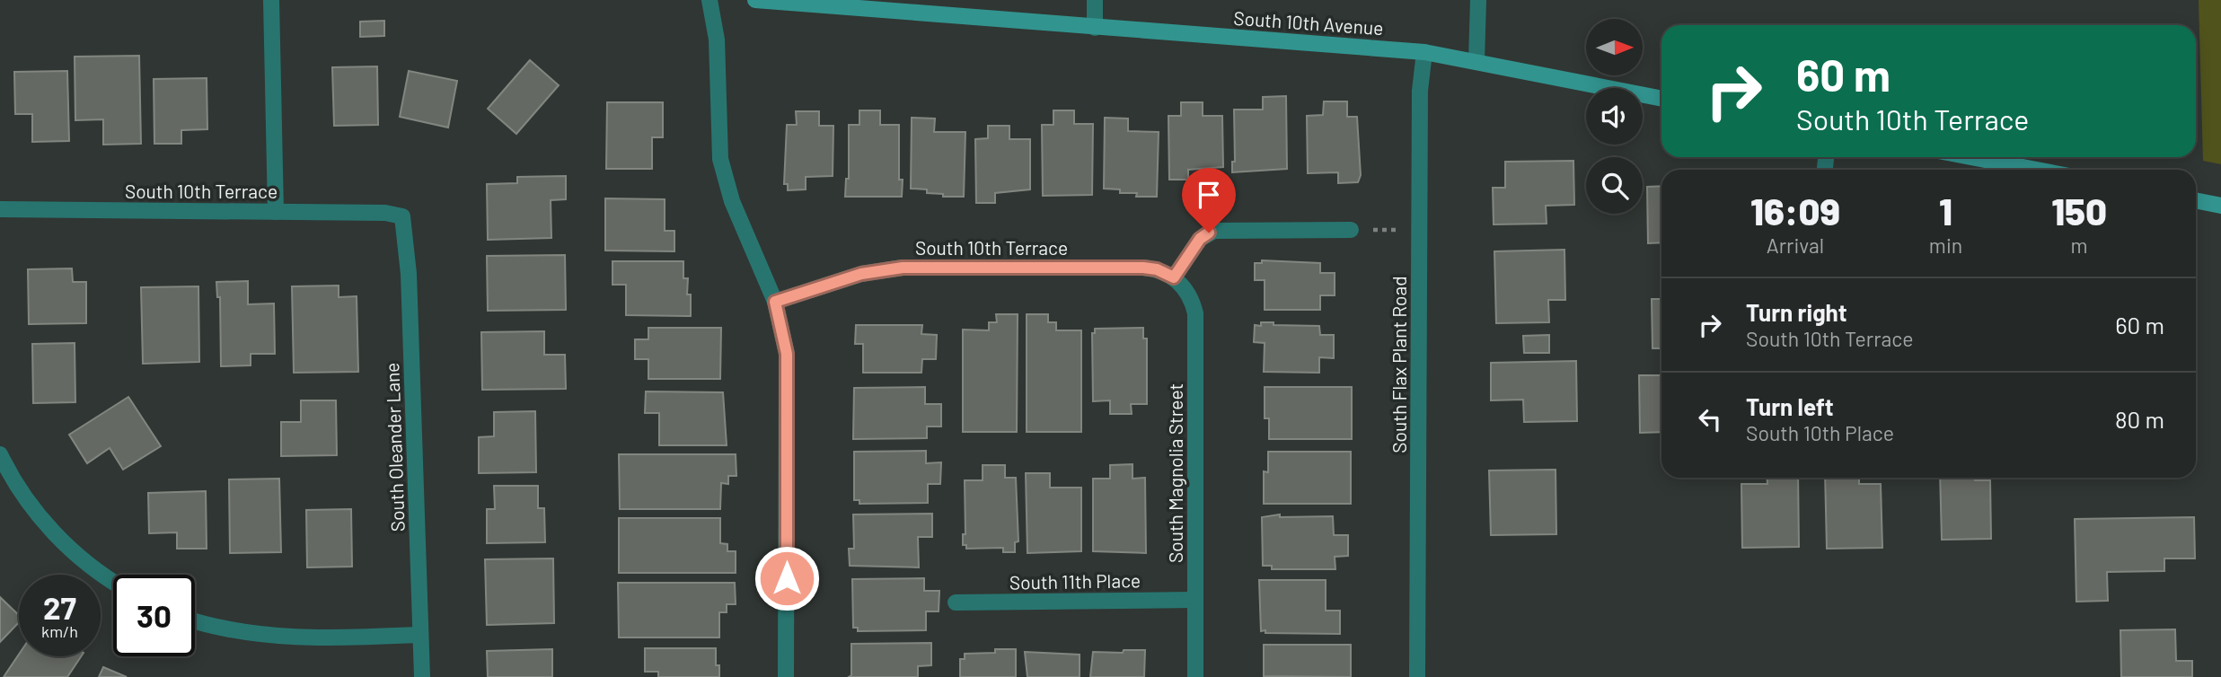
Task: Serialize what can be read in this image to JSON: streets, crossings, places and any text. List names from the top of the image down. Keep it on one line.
{"streets":{"main road":["South 10th Avenue"],"street":["South 10th Terrace","South Flax Plant Road","South Oleander Lane","South Magnolia Street","South 11th Place"]},"crossings":[["South 10th Avenue","South Flax Plant Road"],["South 10th Terrace","South Oleander Lane"],["South 10th Terrace","South Magnolia Street"],["South Magnolia Street","South 11th Place"]],"north":"right","page":{"turn":["60 m","South 10th Terrace"],"eta":["16:09","Arrival","1","min","150","m"],"list":[{"name":"Turn right","note":"South 10th Terrace","value":"60 m"},{"name":"Turn left","note":"South 10th Place","value":"80 m"}],"speed":"27 km/h","limit":"30"}}
